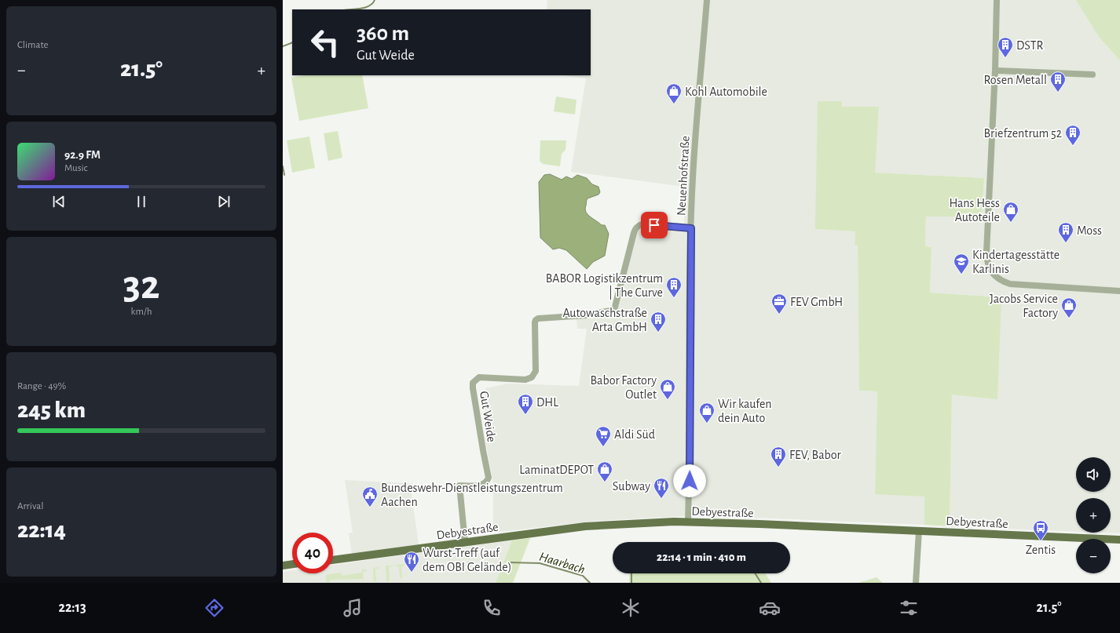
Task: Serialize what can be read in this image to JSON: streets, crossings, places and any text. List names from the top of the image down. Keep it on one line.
{"streets":{"main road":["Debyestraße"],"street":["Neuenhofstraße","Gut Weide"]},"crossings":[["Neuenhofstraße","Gut Weide"],["Neuenhofstraße","Debyestraße"],["Gut Weide","Debyestraße"]],"water":["Haarbach"],"places":{"building":["DSTR","Rosen Metall","Briefzentrum 52","Moss","BABOR Logistikzentrum | The Curve","Autowaschstraße Arta GmbH","DHL","FEV, Babor"],"shop":["Kohl Automobile","Hans Hess Autoteile","Jacobs Service Factory","Babor Factory Outlet","Wir kaufen dein Auto","LaminatDEPOT"],"school or university":["Kindertagesstätte Karlinis"],"office":["FEV GmbH"],"supermarket":["Aldi Süd"],"restaurant":["Subway","Wurst-Treff (auf dem OBI Gelände)"],"public building":["Bundeswehr-Dienstleistungszentrum Aachen"],"bus stop":["Zentis"]},"page":{"tile":["Climate",["32","km/h"],["Range · 49%","245 km"],["Arrival","22:14"]],"turn":["360 m","Gut Weide"],"heat":["−","21.5°","+"],"song":["92.9 FM","Music"],"map_buttons":["+","−"],"limit":"40","trip":"22:14 · 1 min · 410 m","tabs":["22:13","21.5°"]}}
